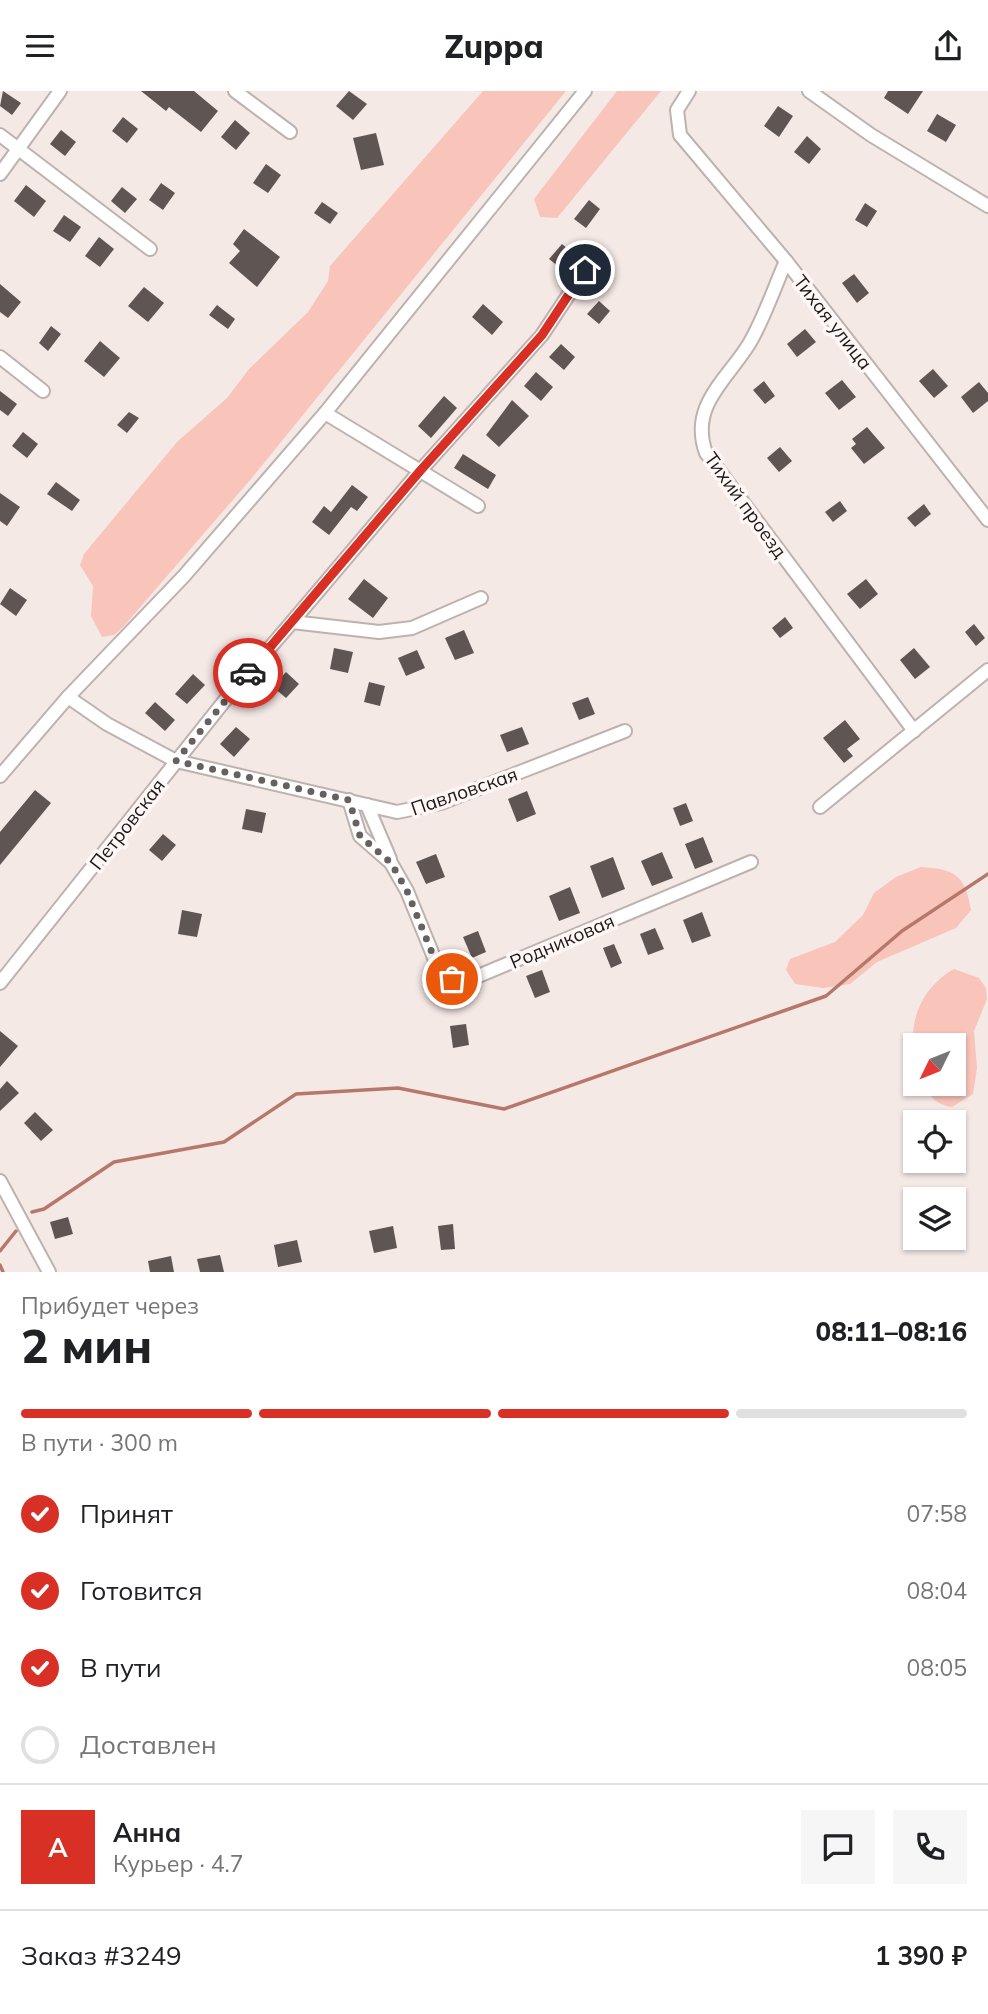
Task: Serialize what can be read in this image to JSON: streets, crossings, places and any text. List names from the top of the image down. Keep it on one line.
{"streets":{"street":["Тихая улица","Тихий проезд","Павловская","Петровская","Родниковая"]},"crossings":[["Тихая улица","Тихий проезд"],["Павловская","Петровская"],["Павловская","Родниковая"]],"north":"bottom left","page":{"header":"Zuppa","heading":["2 мин","Прибудет через","08:11–08:16"],"panel":["Анна","Курьер · 4.7","Заказ #3249","1 390 ₽"],"bar":"В пути · 300 m","list":[["Принят","07:58"],["Готовится","08:04"],["В пути","08:05"],"Доставлен"],"round":"А"}}
